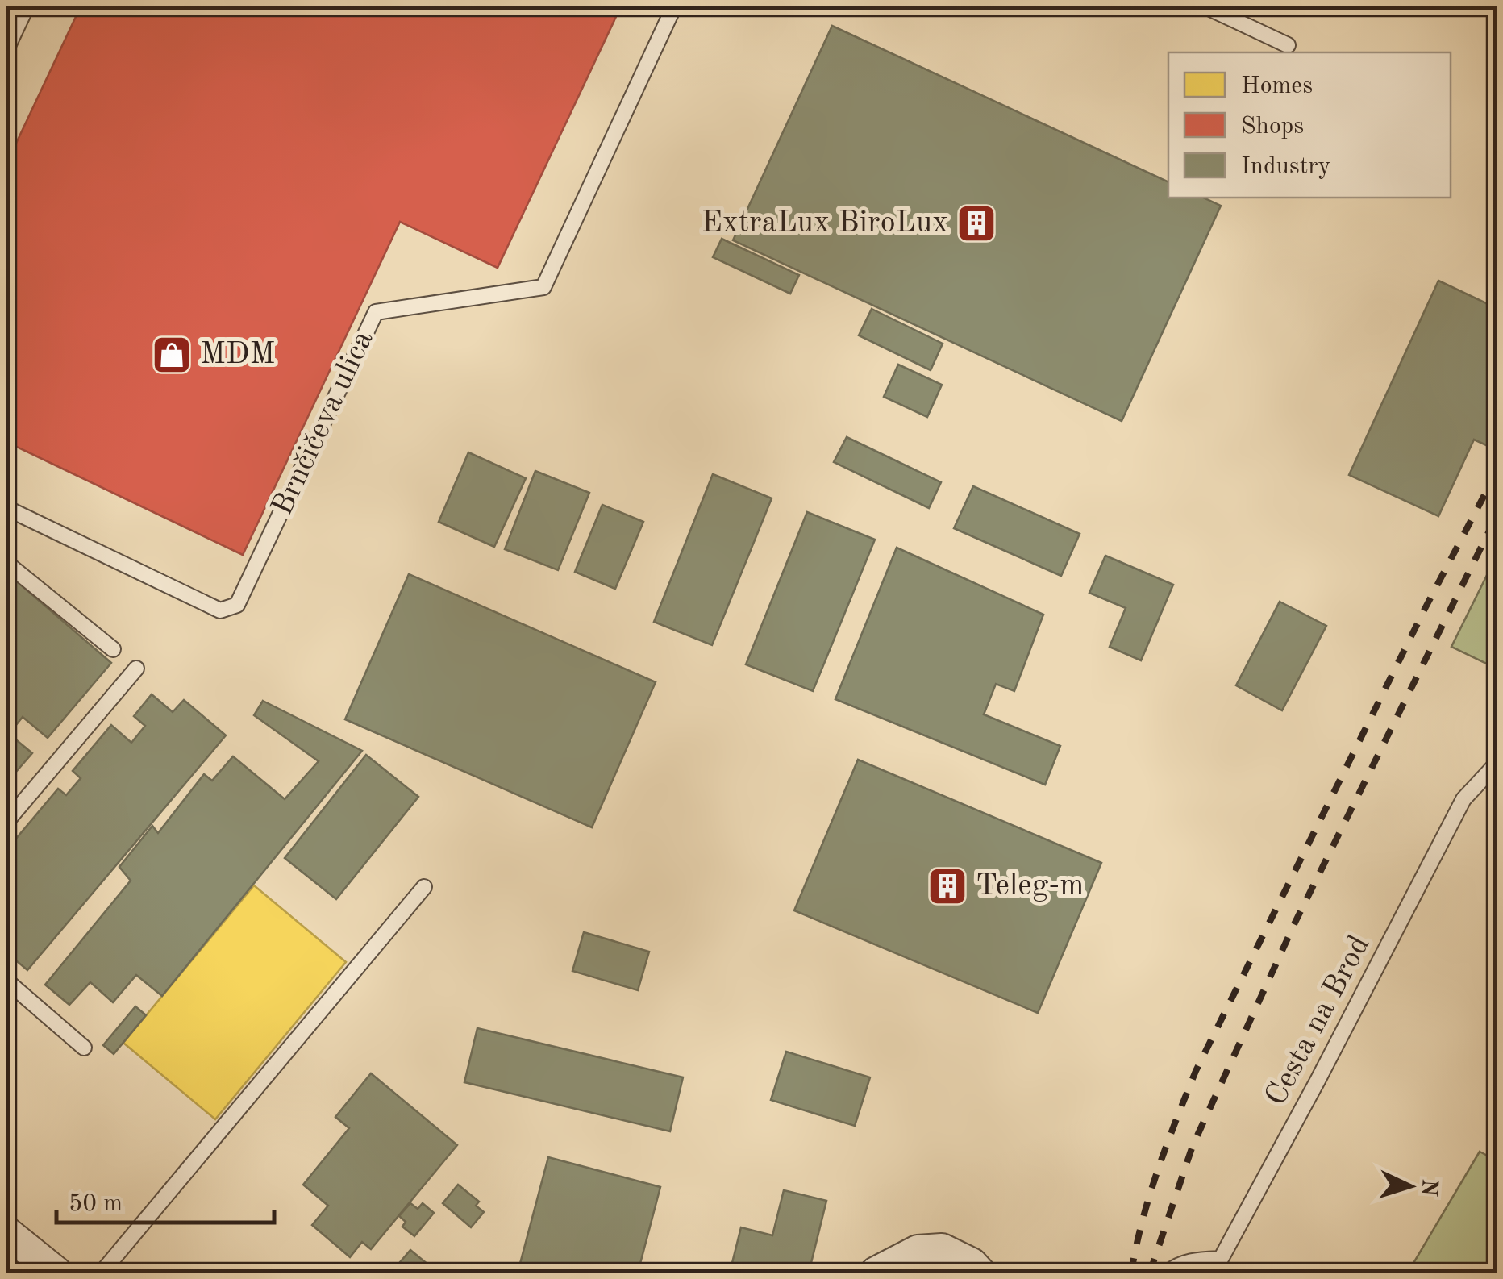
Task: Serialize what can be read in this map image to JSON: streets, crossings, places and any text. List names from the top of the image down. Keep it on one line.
{"streets":{"lane":["Brnčičeva ulica","Cesta na Brod"]},"places":{"building":["ExtraLux BiroLux","Teleg-m"],"shop":["MDM"]},"legend":["Homes","Shops","Industry"],"scale_bar":"50 m","north":"right"}
